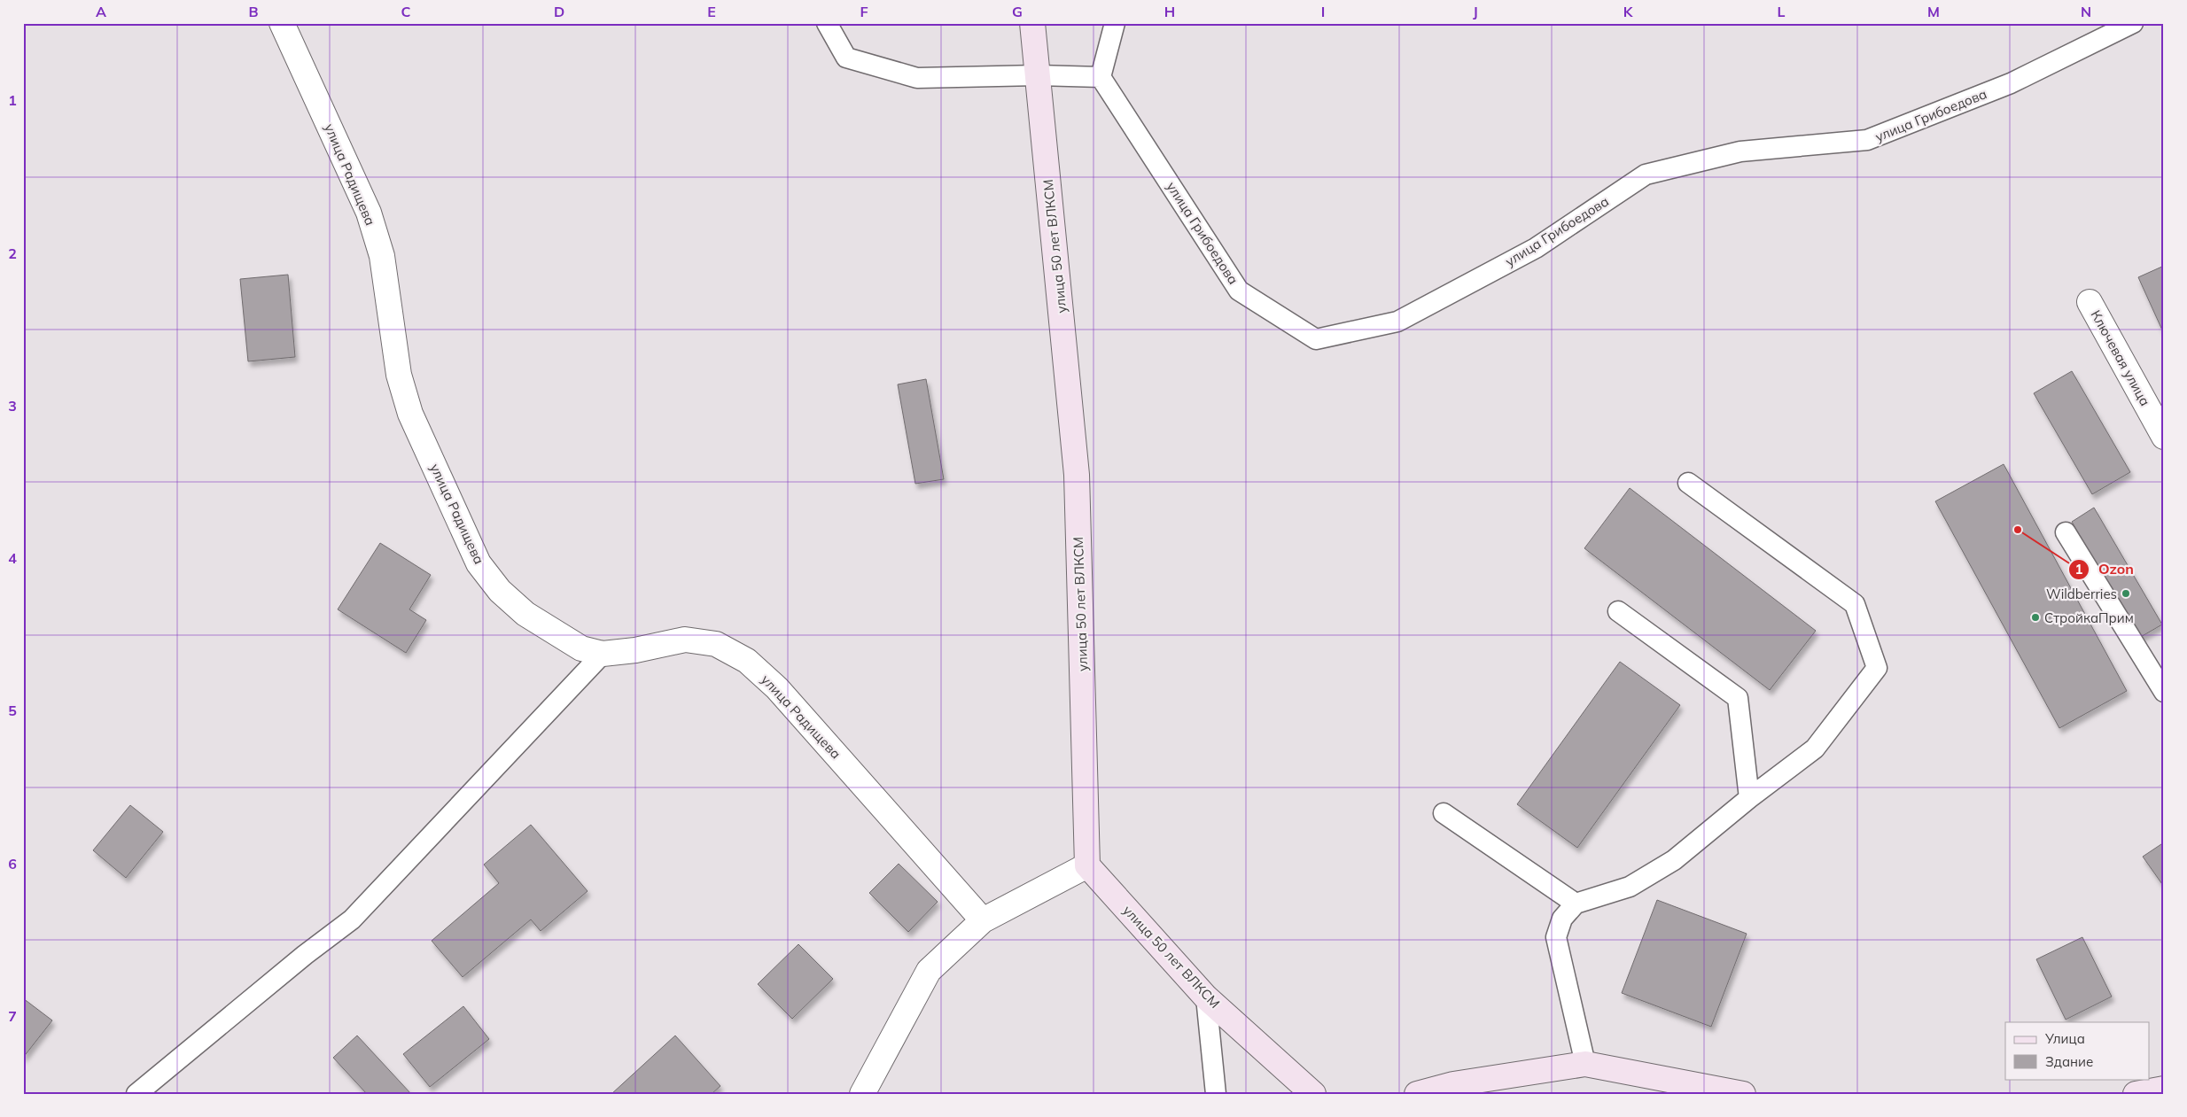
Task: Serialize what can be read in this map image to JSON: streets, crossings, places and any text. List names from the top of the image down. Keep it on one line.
{"streets":{"street":["улица Радищева","улица 50 лет ВЛКСМ","Ключевая улица"],"lane":["улица Грибоедова"]},"places":["Ozon","Wildberries","СтройкаПрим"],"legend":["Улица","Здание"],"grid":{"columns":["A","B","C","D","E","F","G","H","I","J","K","L","M","N"],"rows":["1","2","3","4","5","6","7"]}}
